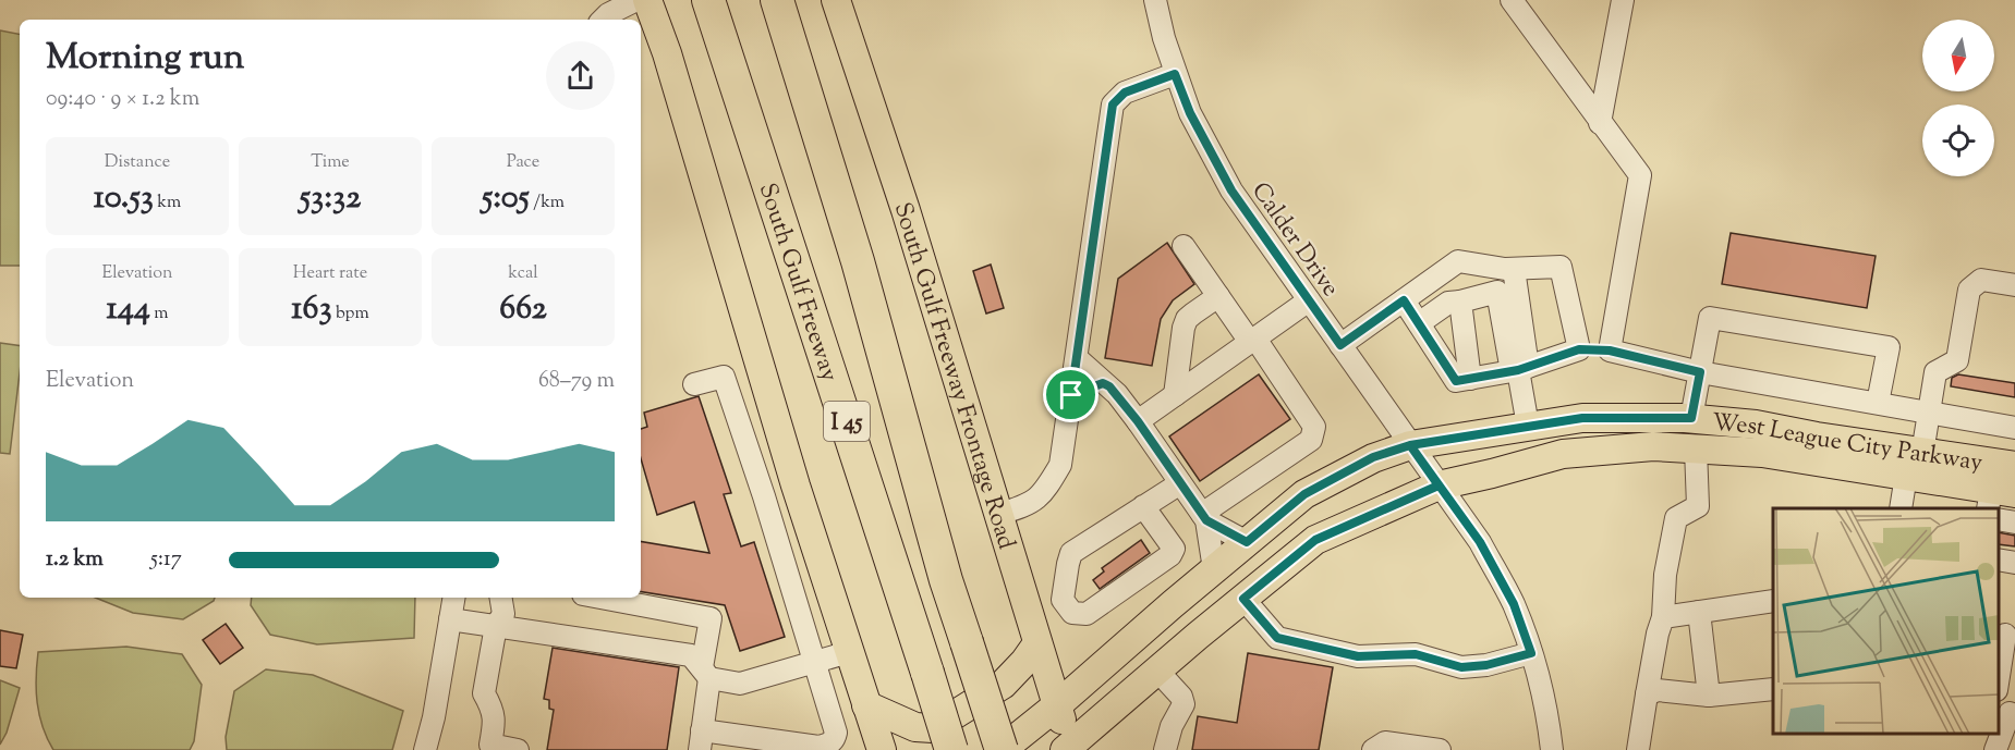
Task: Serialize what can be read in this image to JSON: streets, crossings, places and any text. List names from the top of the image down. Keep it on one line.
{"streets":{"highway":["South Gulf Freeway","I 45"],"main road":["South Gulf Freeway Frontage Road","West League City Parkway"],"street":["Calder Drive"]},"crossings":[["Calder Drive","West League City Parkway"],["South Gulf Freeway Frontage Road","West League City Parkway"],["I 45","West League City Parkway"]],"north":"bottom","page":{"heading":["Morning run","09:40 · 9 × 1.2 km"],"stats":[["Distance","10.53 km"],["Time","53:32"],["Pace","5:05 /km"],["Elevation","144 m"],["Heart rate","163 bpm"],["kcal","662"]],"chart":["Elevation","68–79 m"],"list":[{"name":"1.2 km","note":"5:17"}]}}
